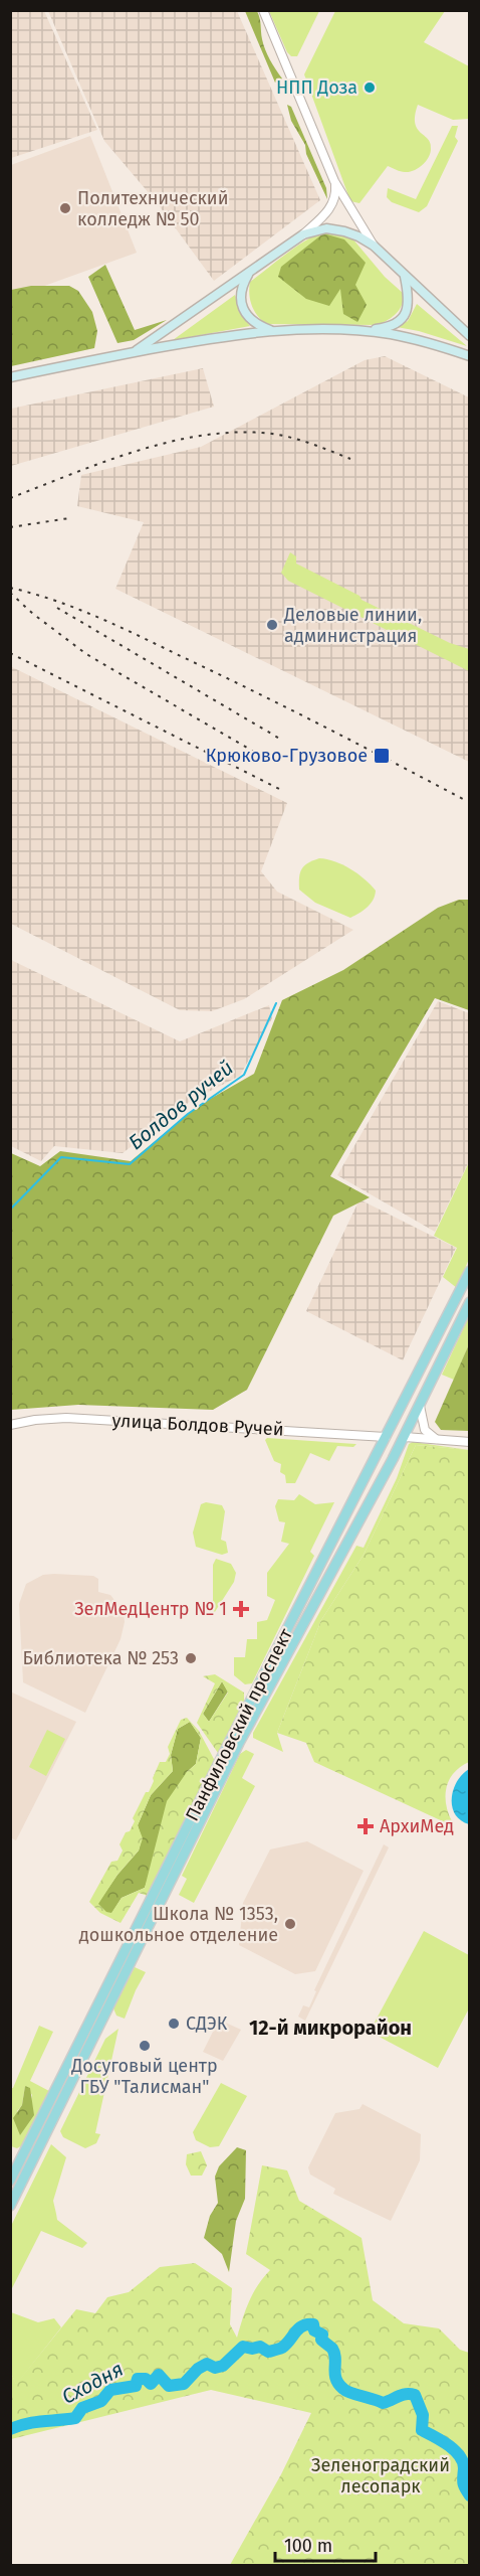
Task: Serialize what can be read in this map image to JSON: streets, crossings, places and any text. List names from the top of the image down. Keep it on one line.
{"streets":{"main road":["Панфиловский проспект"],"street":["улица Болдов Ручей"]},"crossings":[["улица Болдов Ручей","Панфиловский проспект"]],"districts":["12-й микрорайон"],"water":["Болдов ручей","Сходня"],"parks":["Зеленоградский лесопарк"],"places":{"other":["НПП Доза","Политехнический колледж № 50","Деловые линии, администрация","Библиотека № 253","Школа № 1353, дошкольное отделение","СДЭК","Досуговый центр ГБУ \"Талисман\""],"transit":["Крюково-Грузовое"],"health":["ЗелМедЦентр № 1","АрхиМед"]},"scale_bar":"100 m"}
